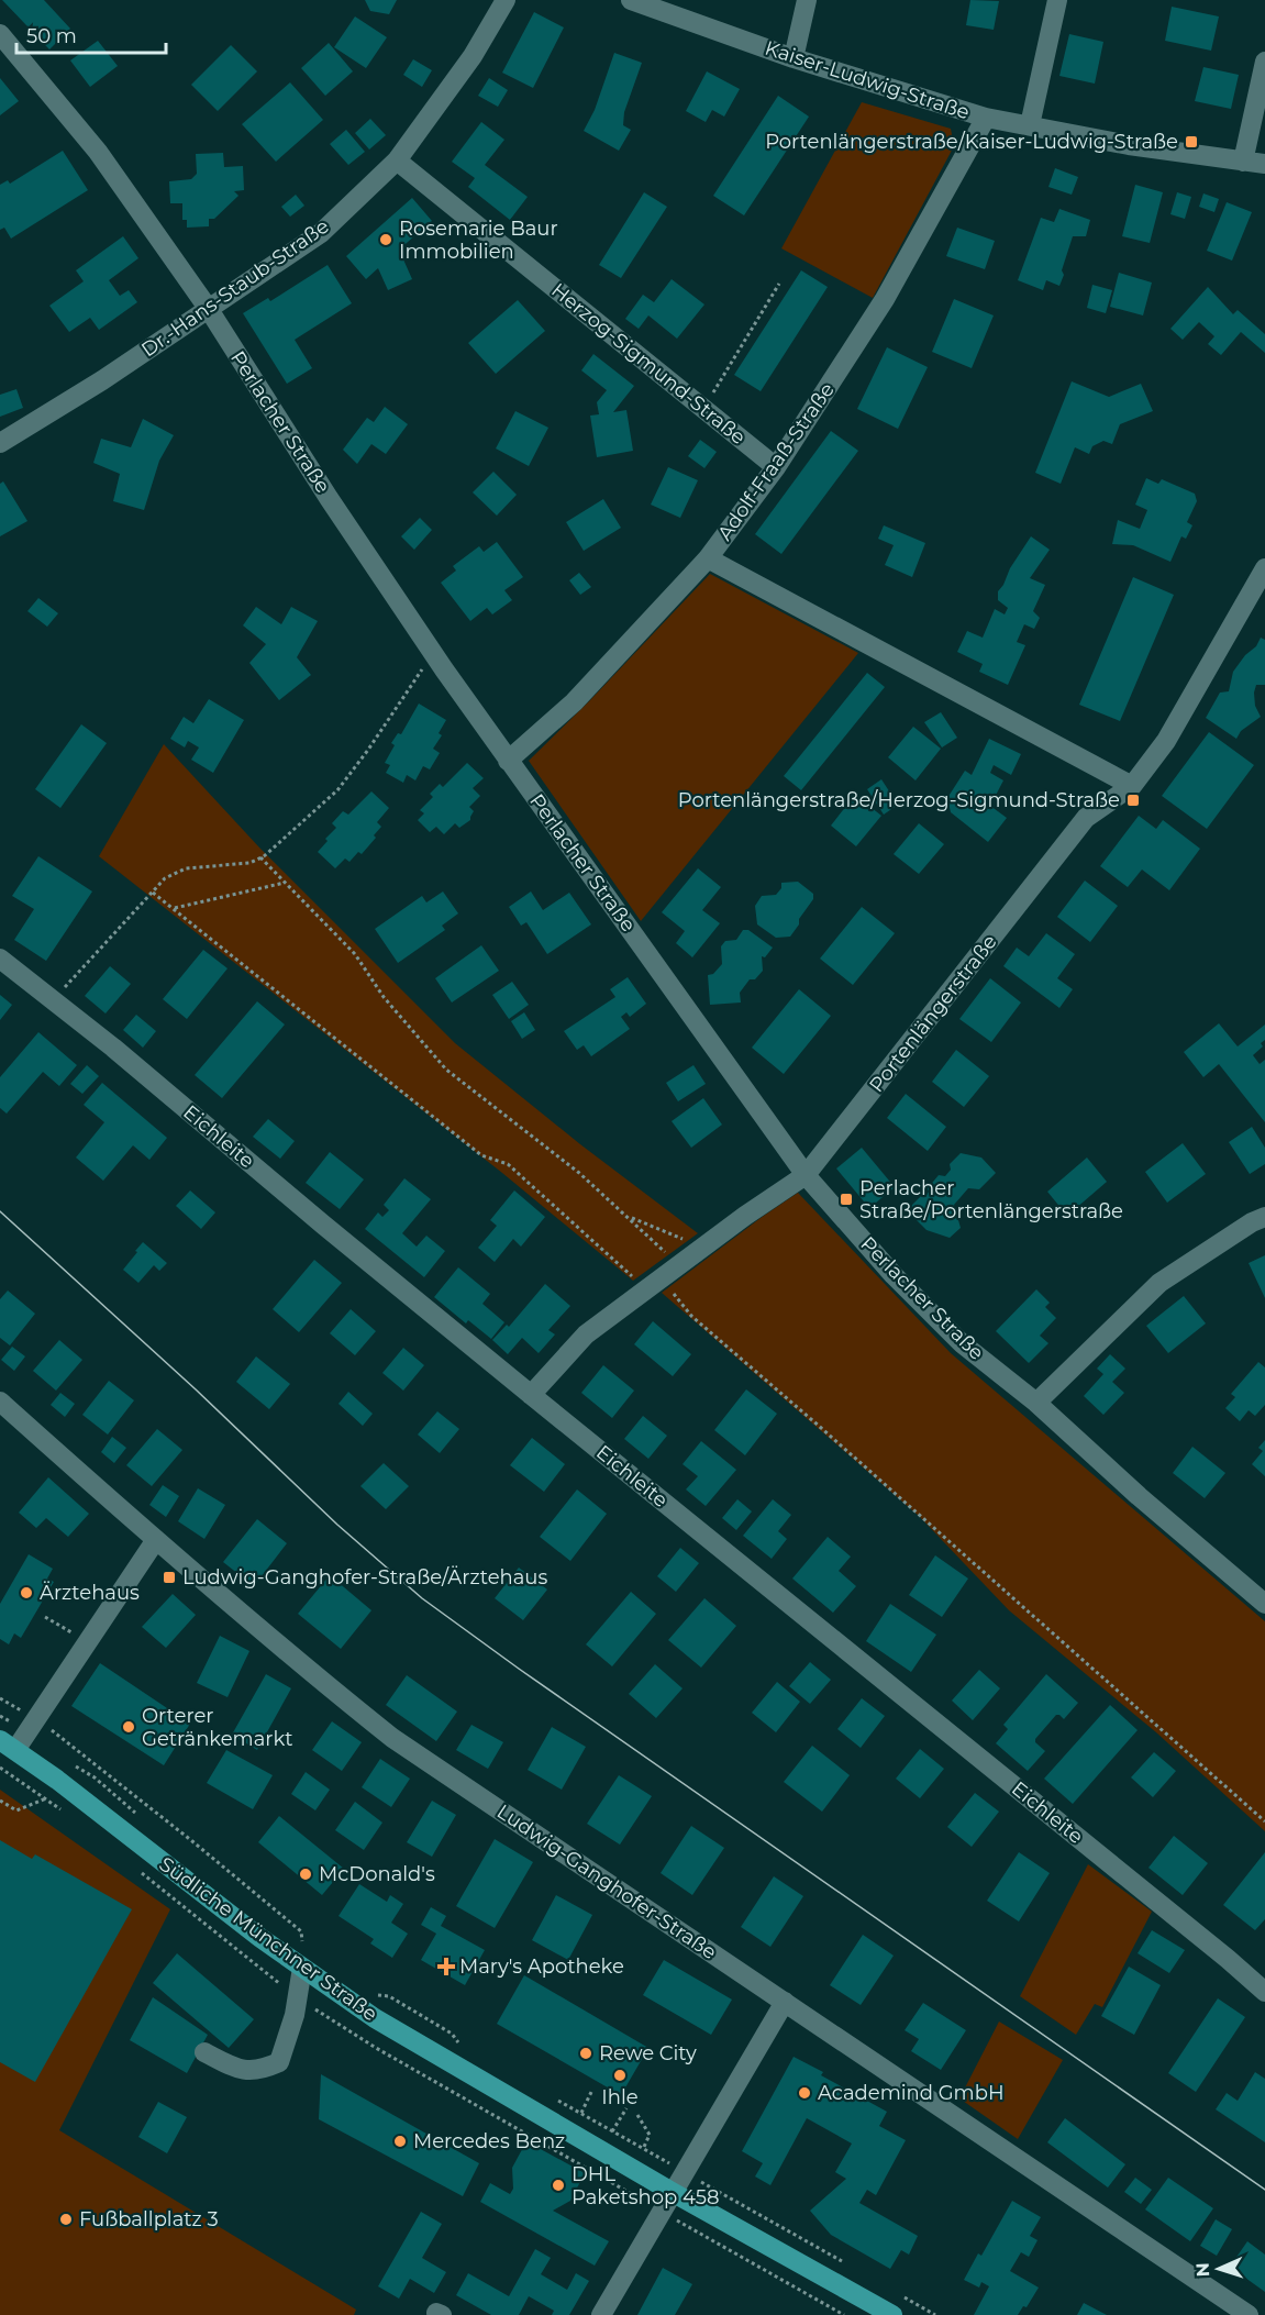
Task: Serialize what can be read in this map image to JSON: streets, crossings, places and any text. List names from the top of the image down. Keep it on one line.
{"streets":{"main road":["Südliche Münchner Straße"],"street":["Kaiser-Ludwig-Straße","Dr.-Hans-Staub-Straße","Herzog-Sigmund-Straße","Perlacher Straße","Adolf-Fraaß-Straße","Portenlängerstraße","Eichleite","Ludwig-Ganghofer-Straße"]},"crossings":[["Kaiser-Ludwig-Straße","Adolf-Fraaß-Straße"],["Dr.-Hans-Staub-Straße","Herzog-Sigmund-Straße"],["Dr.-Hans-Staub-Straße","Perlacher Straße"],["Herzog-Sigmund-Straße","Adolf-Fraaß-Straße"],["Perlacher Straße","Adolf-Fraaß-Straße"],["Perlacher Straße","Portenlängerstraße"],["Portenlängerstraße","Eichleite"]],"places":{"transit":["Portenlängerstraße/Kaiser-Ludwig-Straße","Portenlängerstraße/Herzog-Sigmund-Straße","Perlacher Straße/Portenlängerstraße","Ludwig-Ganghofer-Straße/Ärztehaus"],"other":["Rosemarie Baur Immobilien","Ärztehaus","Orterer Getränkemarkt","McDonald's","Rewe City","Ihle","Academind GmbH","Mercedes Benz","DHL Paketshop 458","Fußballplatz 3"],"health":["Mary's Apotheke"]},"scale_bar":"50 m","north":"left"}
